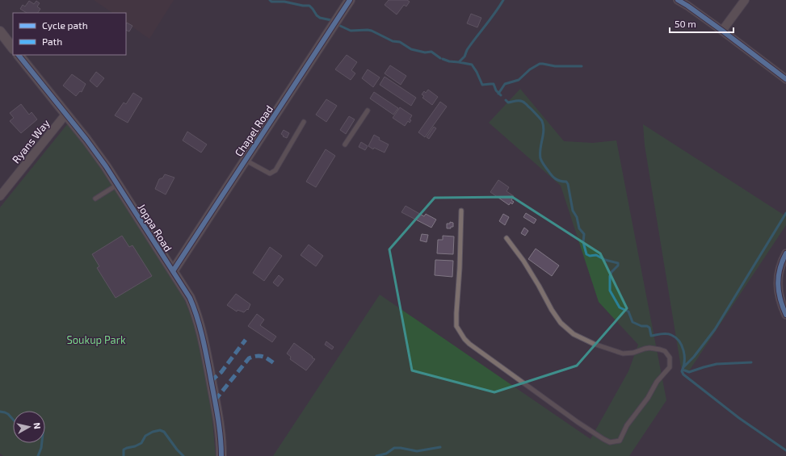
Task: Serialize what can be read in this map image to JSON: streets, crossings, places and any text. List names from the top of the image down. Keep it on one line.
{"streets":{"street":["Chapel Road","Ryans Way","Joppa Road"]},"crossings":[["Chapel Road","Joppa Road"],["Ryans Way","Joppa Road"]],"parks":["Soukup Park"],"legend":["Cycle path","Path"],"scale_bar":"50 m","north":"right"}
